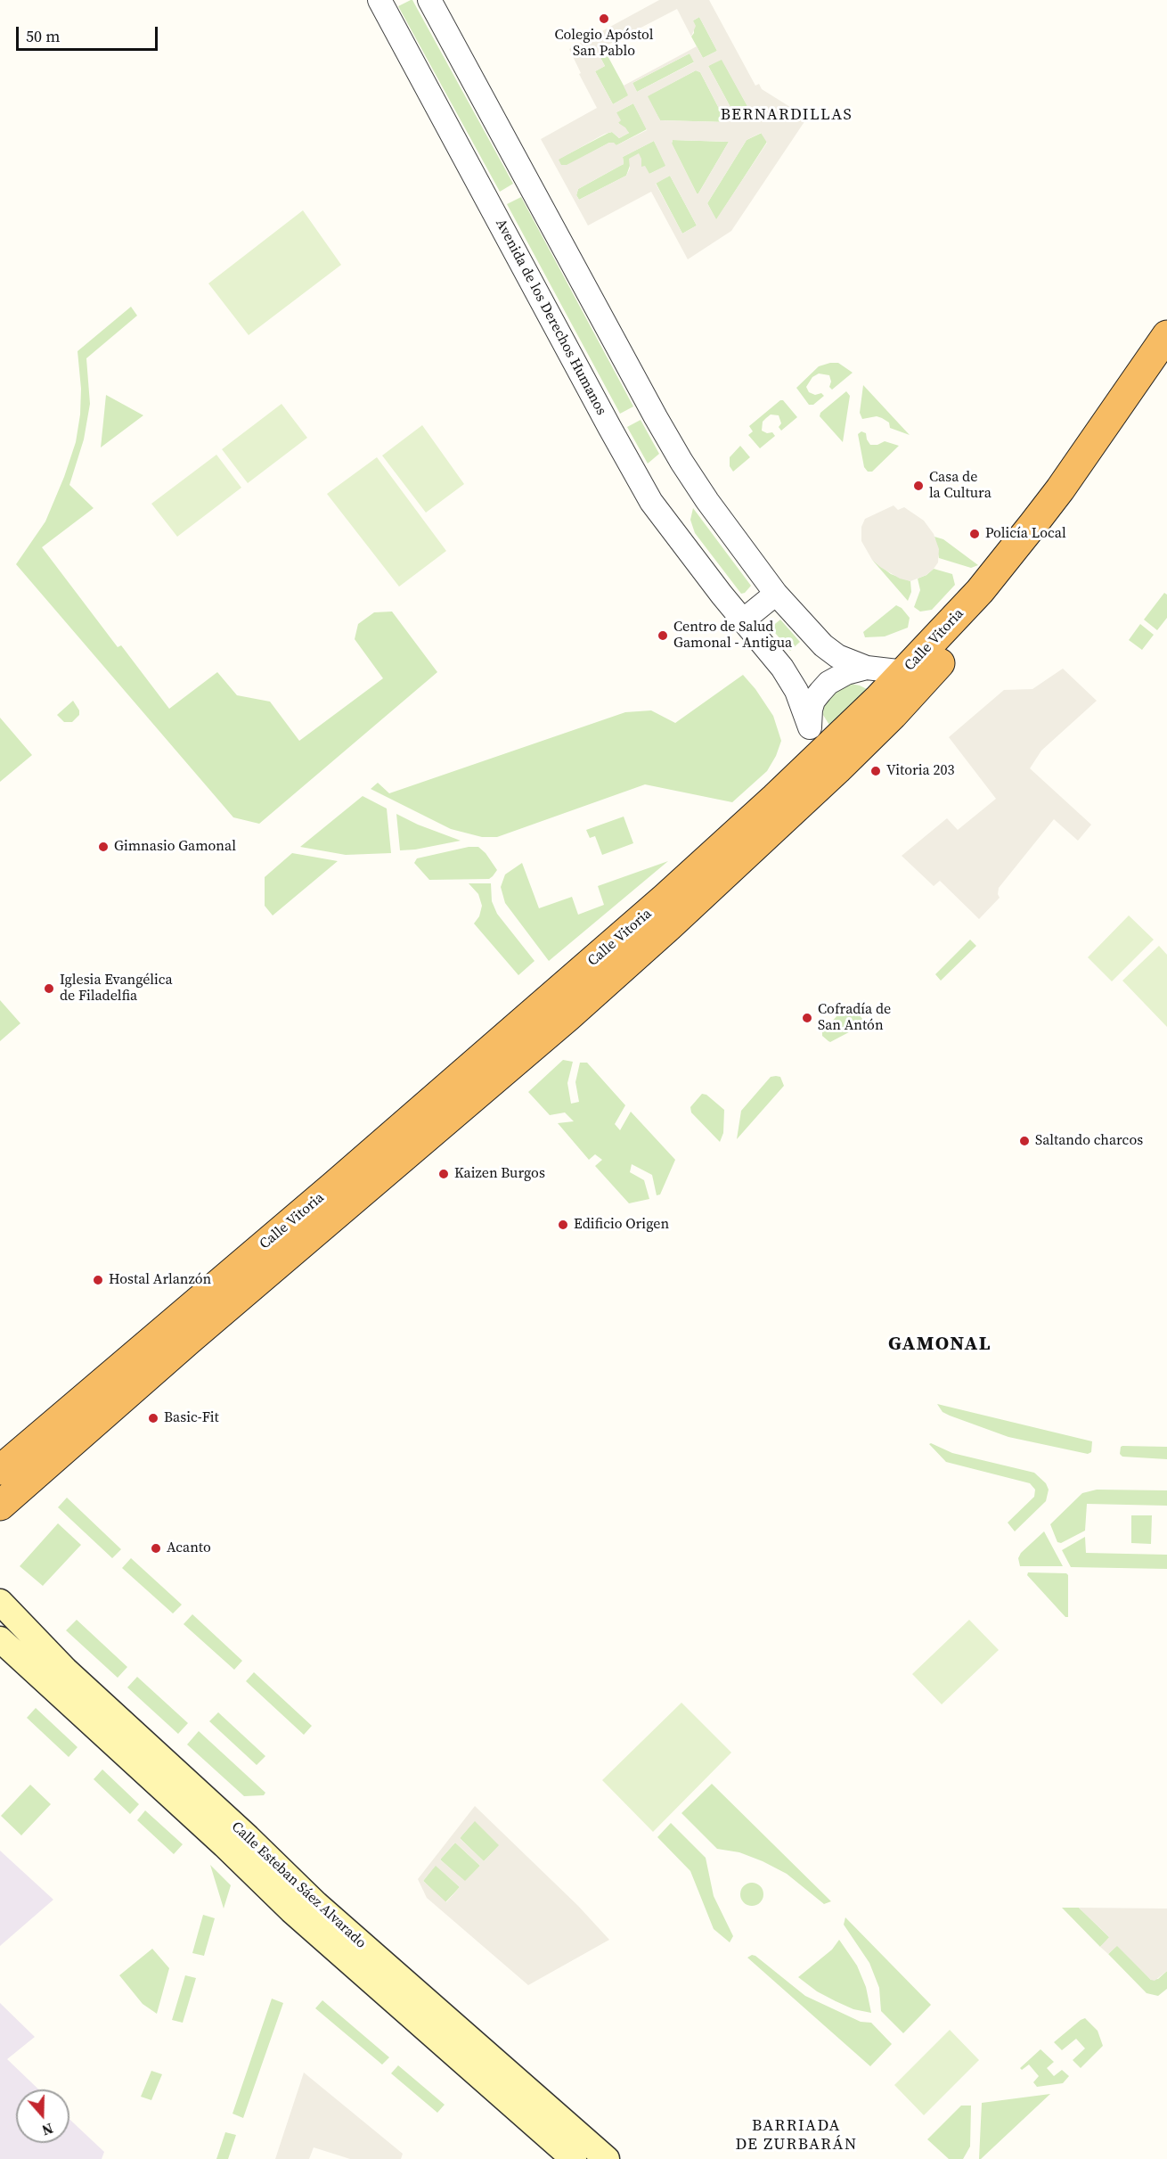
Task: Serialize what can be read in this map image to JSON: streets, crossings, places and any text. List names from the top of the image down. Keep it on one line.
{"streets":{"highway":["Calle Vitoria"],"main road":["Calle Esteban Sáez Alvarado"],"street":["Avenida de los Derechos Humanos"]},"crossings":[["Avenida de los Derechos Humanos","Calle Vitoria"]],"districts":["BERNARDILLAS","GAMONAL","BARRIADA DE ZURBARÁN"],"places":["Colegio Apóstol San Pablo","Casa de la Cultura","Policía Local","Centro de Salud Gamonal - Antigua","Vitoria 203","Gimnasio Gamonal","Iglesia Evangélica de Filadelfia","Cofradía de San Antón","Saltando charcos","Kaizen Burgos","Edificio Origen","Hostal Arlanzón","Basic-Fit","Acanto"],"scale_bar":"50 m","north":"bottom"}
